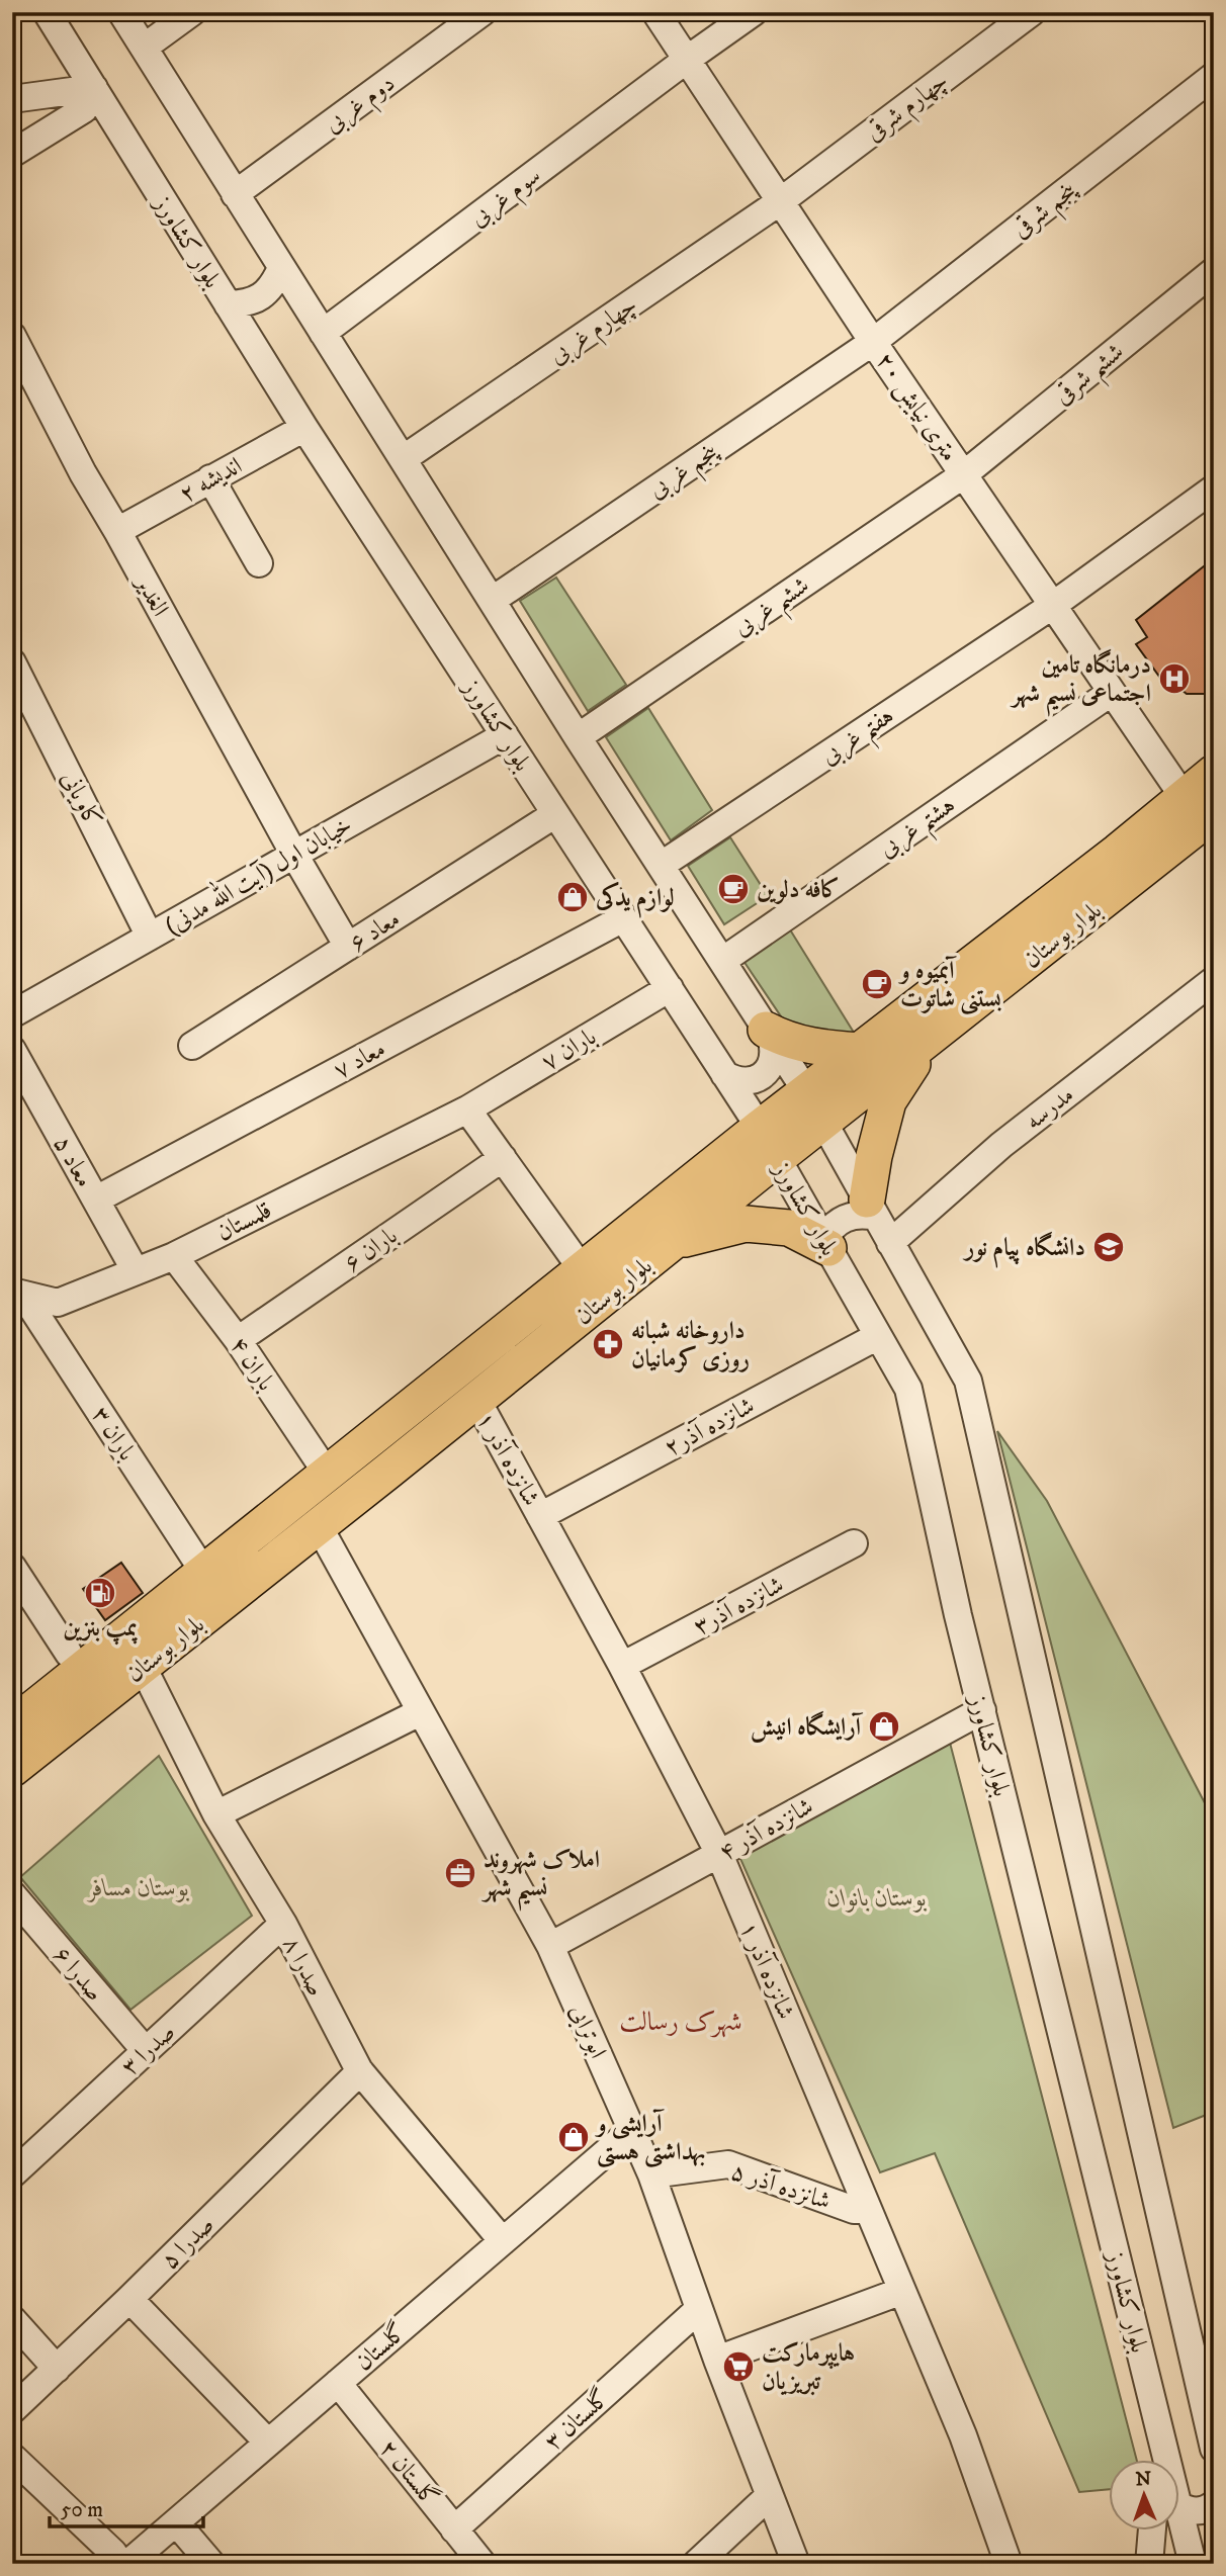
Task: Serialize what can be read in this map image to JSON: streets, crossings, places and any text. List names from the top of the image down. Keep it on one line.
{"streets":{"main road":["بلوار بوستان"],"street":["دوم غربی","چهارم شرقی","سوم غربی","پنجم شرقی","بلوار کشاورز","چهارم غربی","ششم شرقی","۲۰ متری نیایش","پنجم غربی","اندیشه ۲","الغدیر","ششم غربی","هفتم غربی","کاویانی","هشتم غربی","خیابان اول (آیت الله مدنی)","معاد ۶","باران ۷","معاد ۷","مدرسه","معاد ۵","قلمستان","باران ۶","باران ۴","شانزده آذر۲","باران ۳","شانزده آذر ۱","شانزده آذر۳","شانزده آذر ۴","صدرا ۸","صدرا ۶","ابوترابی","صدرا ۳","شانزده آذر ۵","صدرا ۵","گلستان","گلستان ۳","گلستان ۲"]},"crossings":[["دوم غربی","بلوار کشاورز"],["چهارم شرقی","چهارم غربی"],["چهارم شرقی","۲۰ متری نیایش"],["سوم غربی","بلوار کشاورز"],["سوم غربی","۲۰ متری نیایش"],["پنجم شرقی","۲۰ متری نیایش"],["پنجم شرقی","پنجم غربی"],["بلوار کشاورز","چهارم غربی"],["بلوار کشاورز","پنجم غربی"],["بلوار کشاورز","اندیشه ۲"],["بلوار کشاورز","ششم غربی"],["بلوار کشاورز","هفتم غربی"],["بلوار کشاورز","هشتم غربی"],["بلوار کشاورز","خیابان اول (آیت الله مدنی)"],["بلوار کشاورز","معاد ۶"],["بلوار کشاورز","بلوار بوستان"],["بلوار کشاورز","باران ۷"],["بلوار کشاورز","معاد ۷"],["بلوار کشاورز","مدرسه"],["بلوار کشاورز","شانزده آذر۲"],["بلوار کشاورز","شانزده آذر ۴"],["چهارم غربی","۲۰ متری نیایش"],["ششم شرقی","۲۰ متری نیایش"],["ششم شرقی","ششم غربی"],["۲۰ متری نیایش","پنجم غربی"],["۲۰ متری نیایش","ششم غربی"],["۲۰ متری نیایش","هفتم غربی"],["۲۰ متری نیایش","هشتم غربی"],["۲۰ متری نیایش","بلوار بوستان"],["اندیشه ۲","الغدیر"],["الغدیر","خیابان اول (آیت الله مدنی)"],["الغدیر","معاد ۶"],["کاویانی","خیابان اول (آیت الله مدنی)"],["بلوار بوستان","باران ۴"],["بلوار بوستان","باران ۳"],["بلوار بوستان","شانزده آذر ۱"],["بلوار بوستان","صدرا ۸"],["بلوار بوستان","ابوترابی"],["باران ۷","قلمستان"],["معاد ۷","معاد ۵"],["معاد ۵","قلمستان"],["قلمستان","باران ۴"],["قلمستان","باران ۳"],["باران ۶","باران ۴"],["شانزده آذر۲","شانزده آذر ۱"],["شانزده آذر ۱","شانزده آذر۳"],["شانزده آذر ۱","شانزده آذر ۴"],["شانزده آذر ۱","شانزده آذر ۵"],["شانزده آذر ۴","ابوترابی"],["صدرا ۸","صدرا ۳"],["صدرا ۸","صدرا ۵"],["صدرا ۸","گلستان"],["صدرا ۶","صدرا ۳"],["ابوترابی","شانزده آذر ۵"],["ابوترابی","گلستان"],["ابوترابی","گلستان ۳"],["گلستان","گلستان ۲"],["گلستان ۳","گلستان ۲"]],"districts":["شهرک رسالت"],"parks":["بوستان مسافر","بوستان بانوان"],"places":{"hospital":["درمانگاه تامین اجتماعی نسیم شهر"],"cafe":["کافه دلوین","آبمیوه و بستنی شاتوت"],"shop":["لوازم یدکی","آرایشگاه انیش","آرایشی و بهداشتی هستی"],"school or university":["دانشگاه پیام نور"],"pharmacy":["داروخانه شبانه روزی کرمانیان"],"fuel station":["پمپ بنزین"],"office":["املاک شهروند نسیم شهر"],"supermarket":["هایپرمارکت تبریزیان"]},"scale_bar":"50 m","north":"top"}
